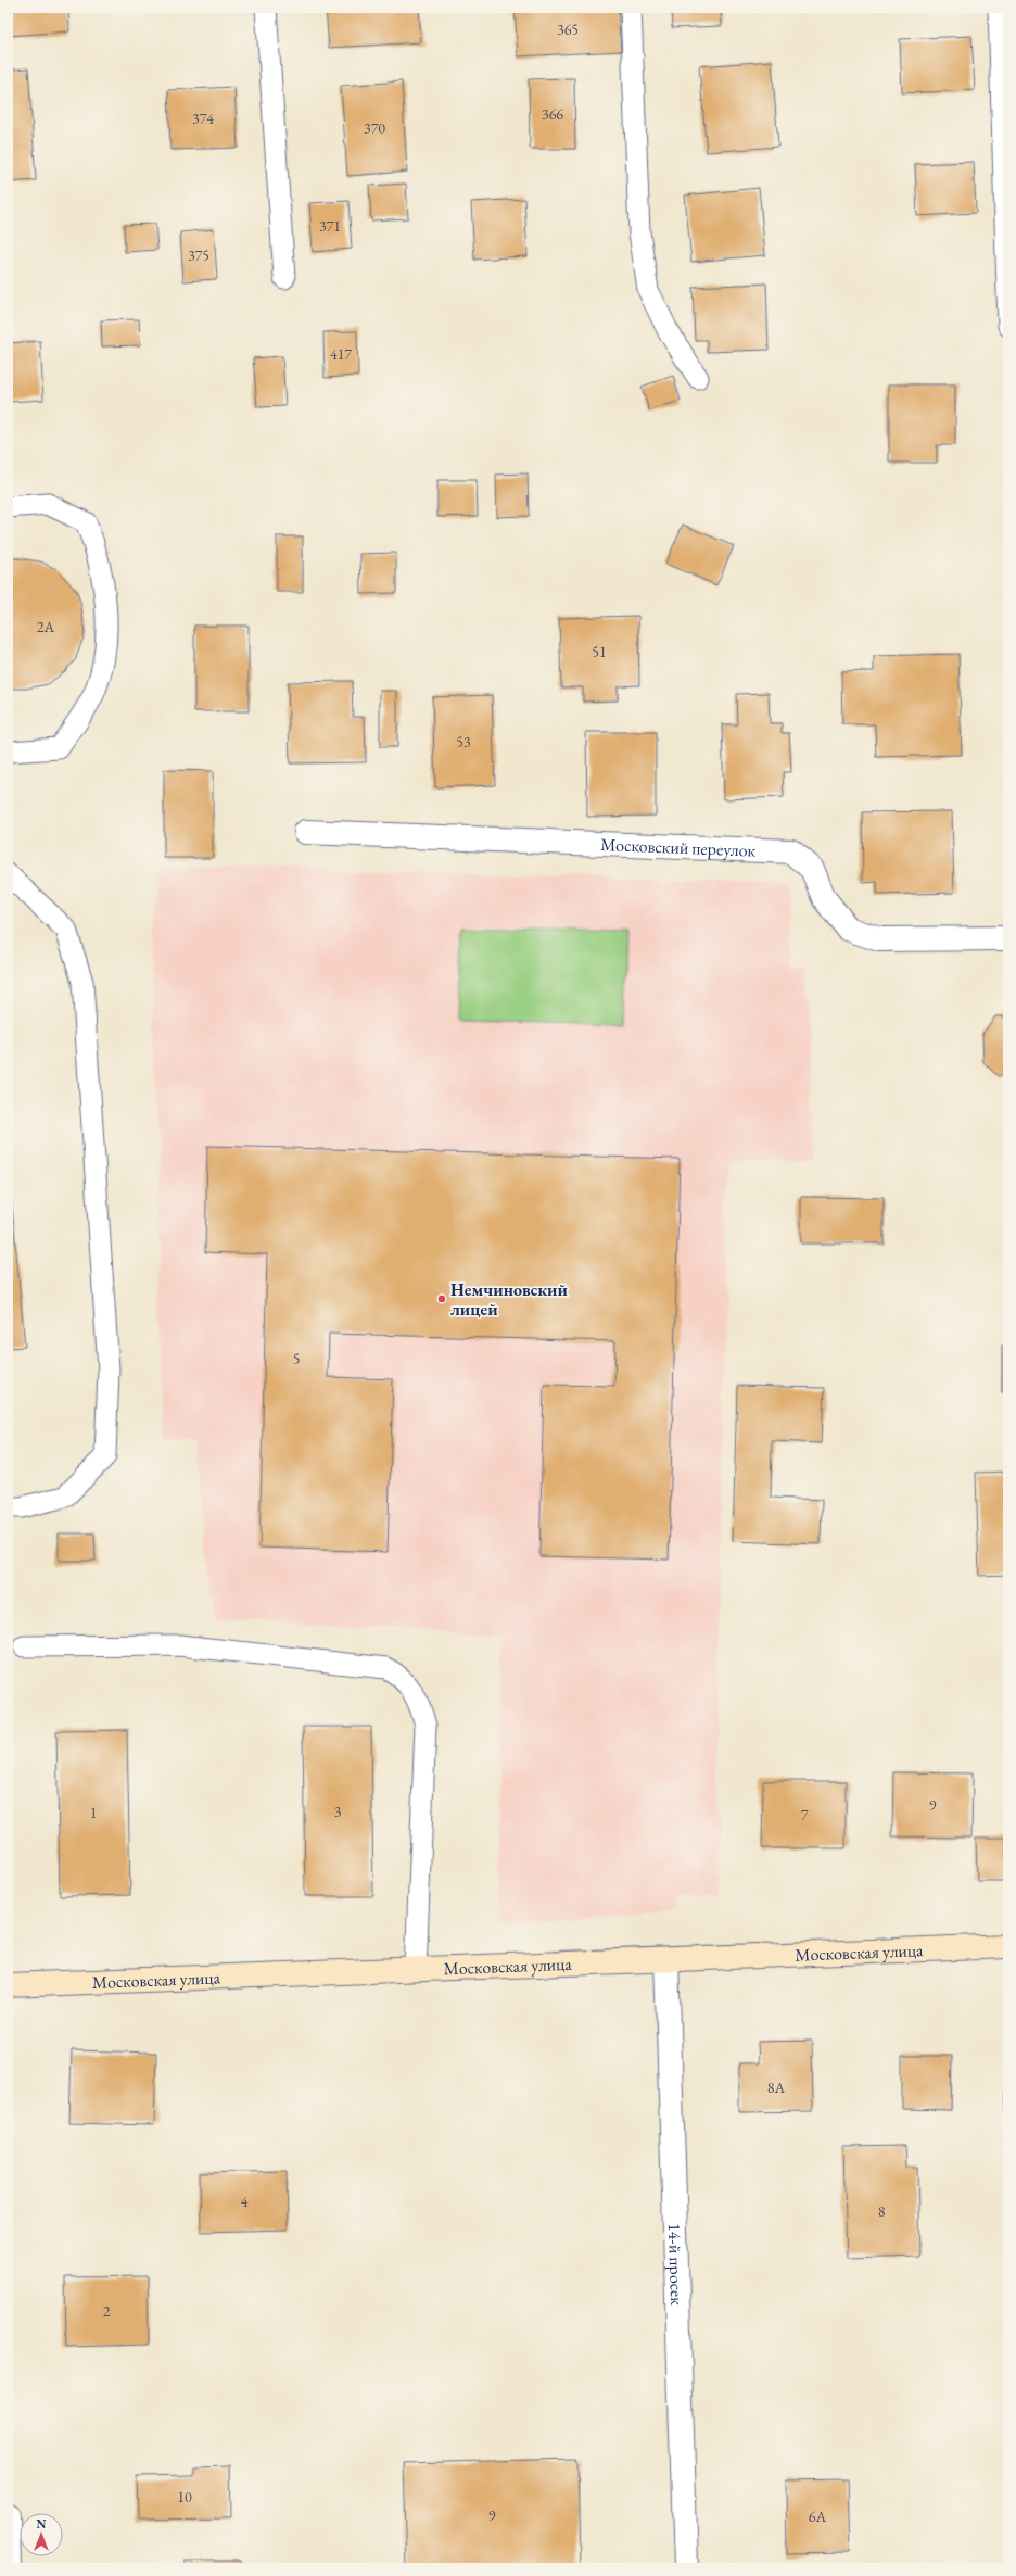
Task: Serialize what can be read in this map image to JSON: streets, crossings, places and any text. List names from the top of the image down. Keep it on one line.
{"streets":{"street":["Московский переулок","Московская улица","14-й просек"]},"crossings":[["Московская улица","14-й просек"]],"places":["Немчиновский лицей"],"house_numbers":["365","366","374","370","371","375","417","2А","51","53","5","9","3","1","7","8А","4","8","2","10","9","6А"],"north":"top"}
